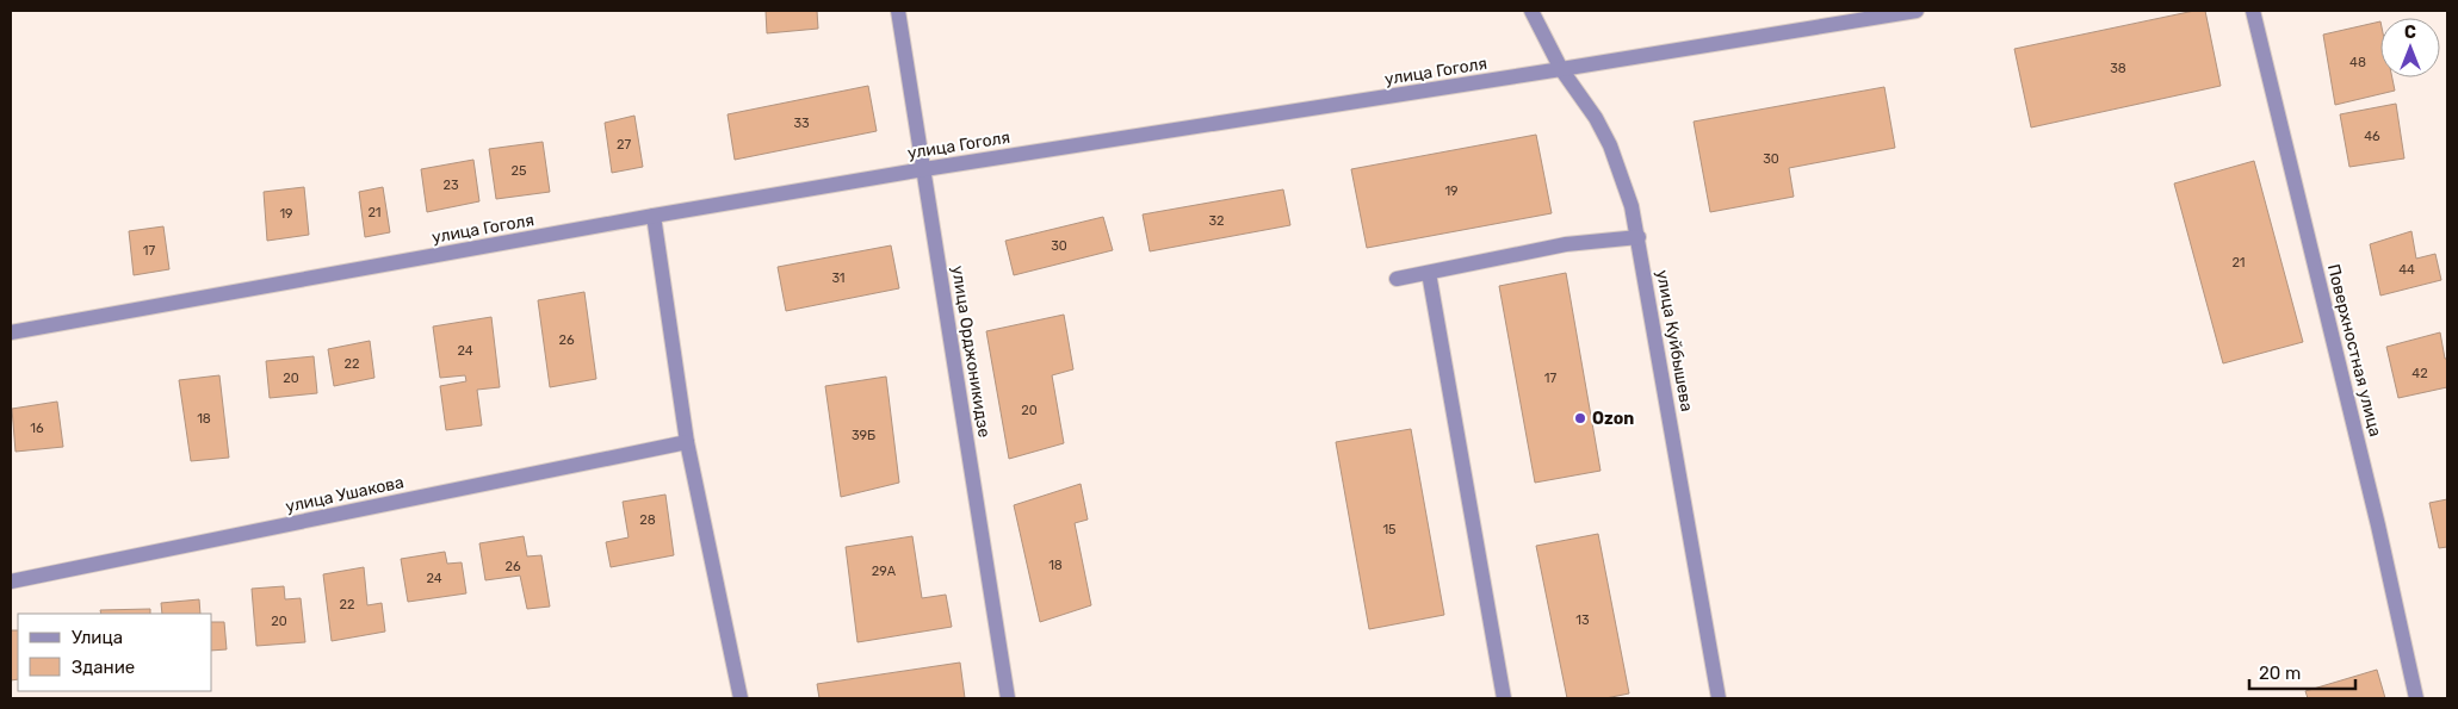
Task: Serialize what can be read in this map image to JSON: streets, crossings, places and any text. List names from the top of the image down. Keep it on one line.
{"streets":{"street":["улица Гоголя","улица Куйбышева","Поверхностная улица","улица Орджоникидзе","улица Ушакова"]},"crossings":[["улица Гоголя","улица Куйбышева"],["улица Гоголя","улица Орджоникидзе"]],"places":["Ozon"],"house_numbers":["48","38","33","46","27","30","25","23","19","21","19","32","30","17","21","44","31","26","24","22","42","20","17","20","18","16","39Б","28","15","18","26","29А","24","22","13","20"],"legend":["Улица","Здание"],"scale_bar":"20 m","north":"top"}
